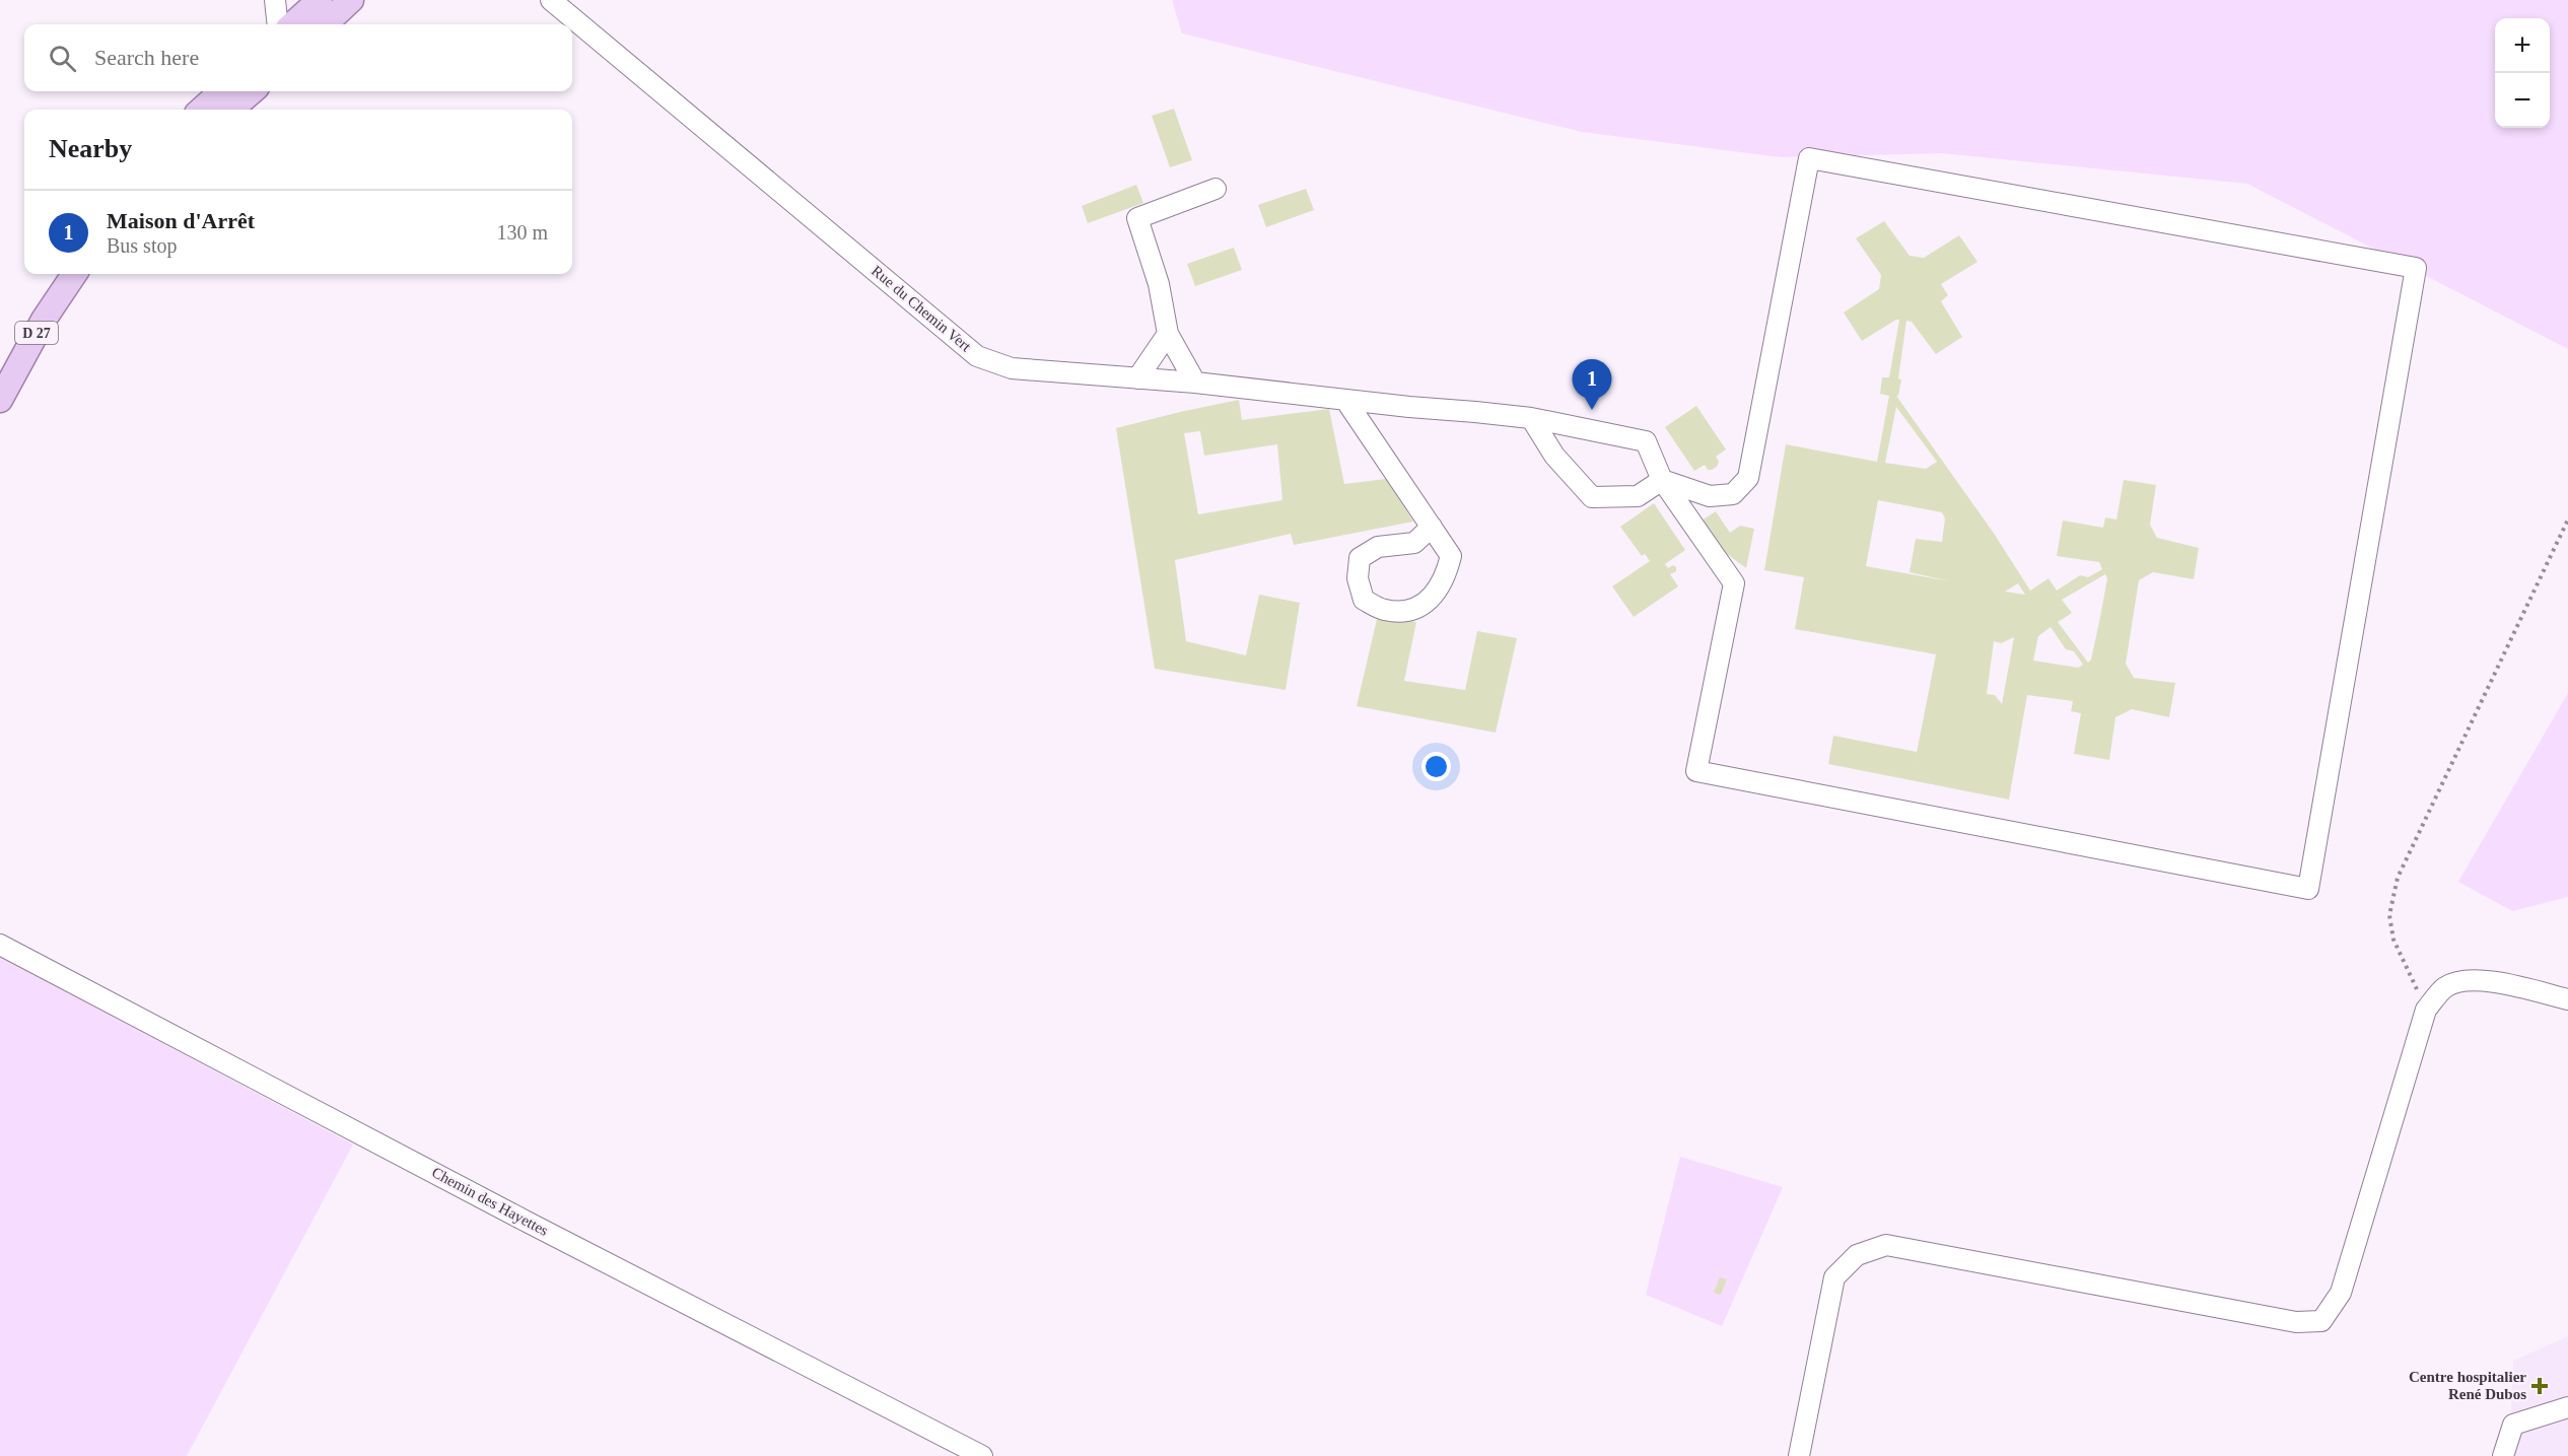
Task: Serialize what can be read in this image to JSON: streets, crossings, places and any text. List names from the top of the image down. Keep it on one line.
{"streets":{"main road":["D 27"],"street":["Rue du Chemin Vert","Chemin des Hayettes"]},"places":{"health":["Centre hospitalier René Dubos"]},"page":{"map_buttons":["+","−"],"search":"Search here","heading":"Nearby","list":[{"mark":"1","name":"Maison d'Arrêt","note":"Bus stop","value":"130 m"}],"pins":"1"}}
